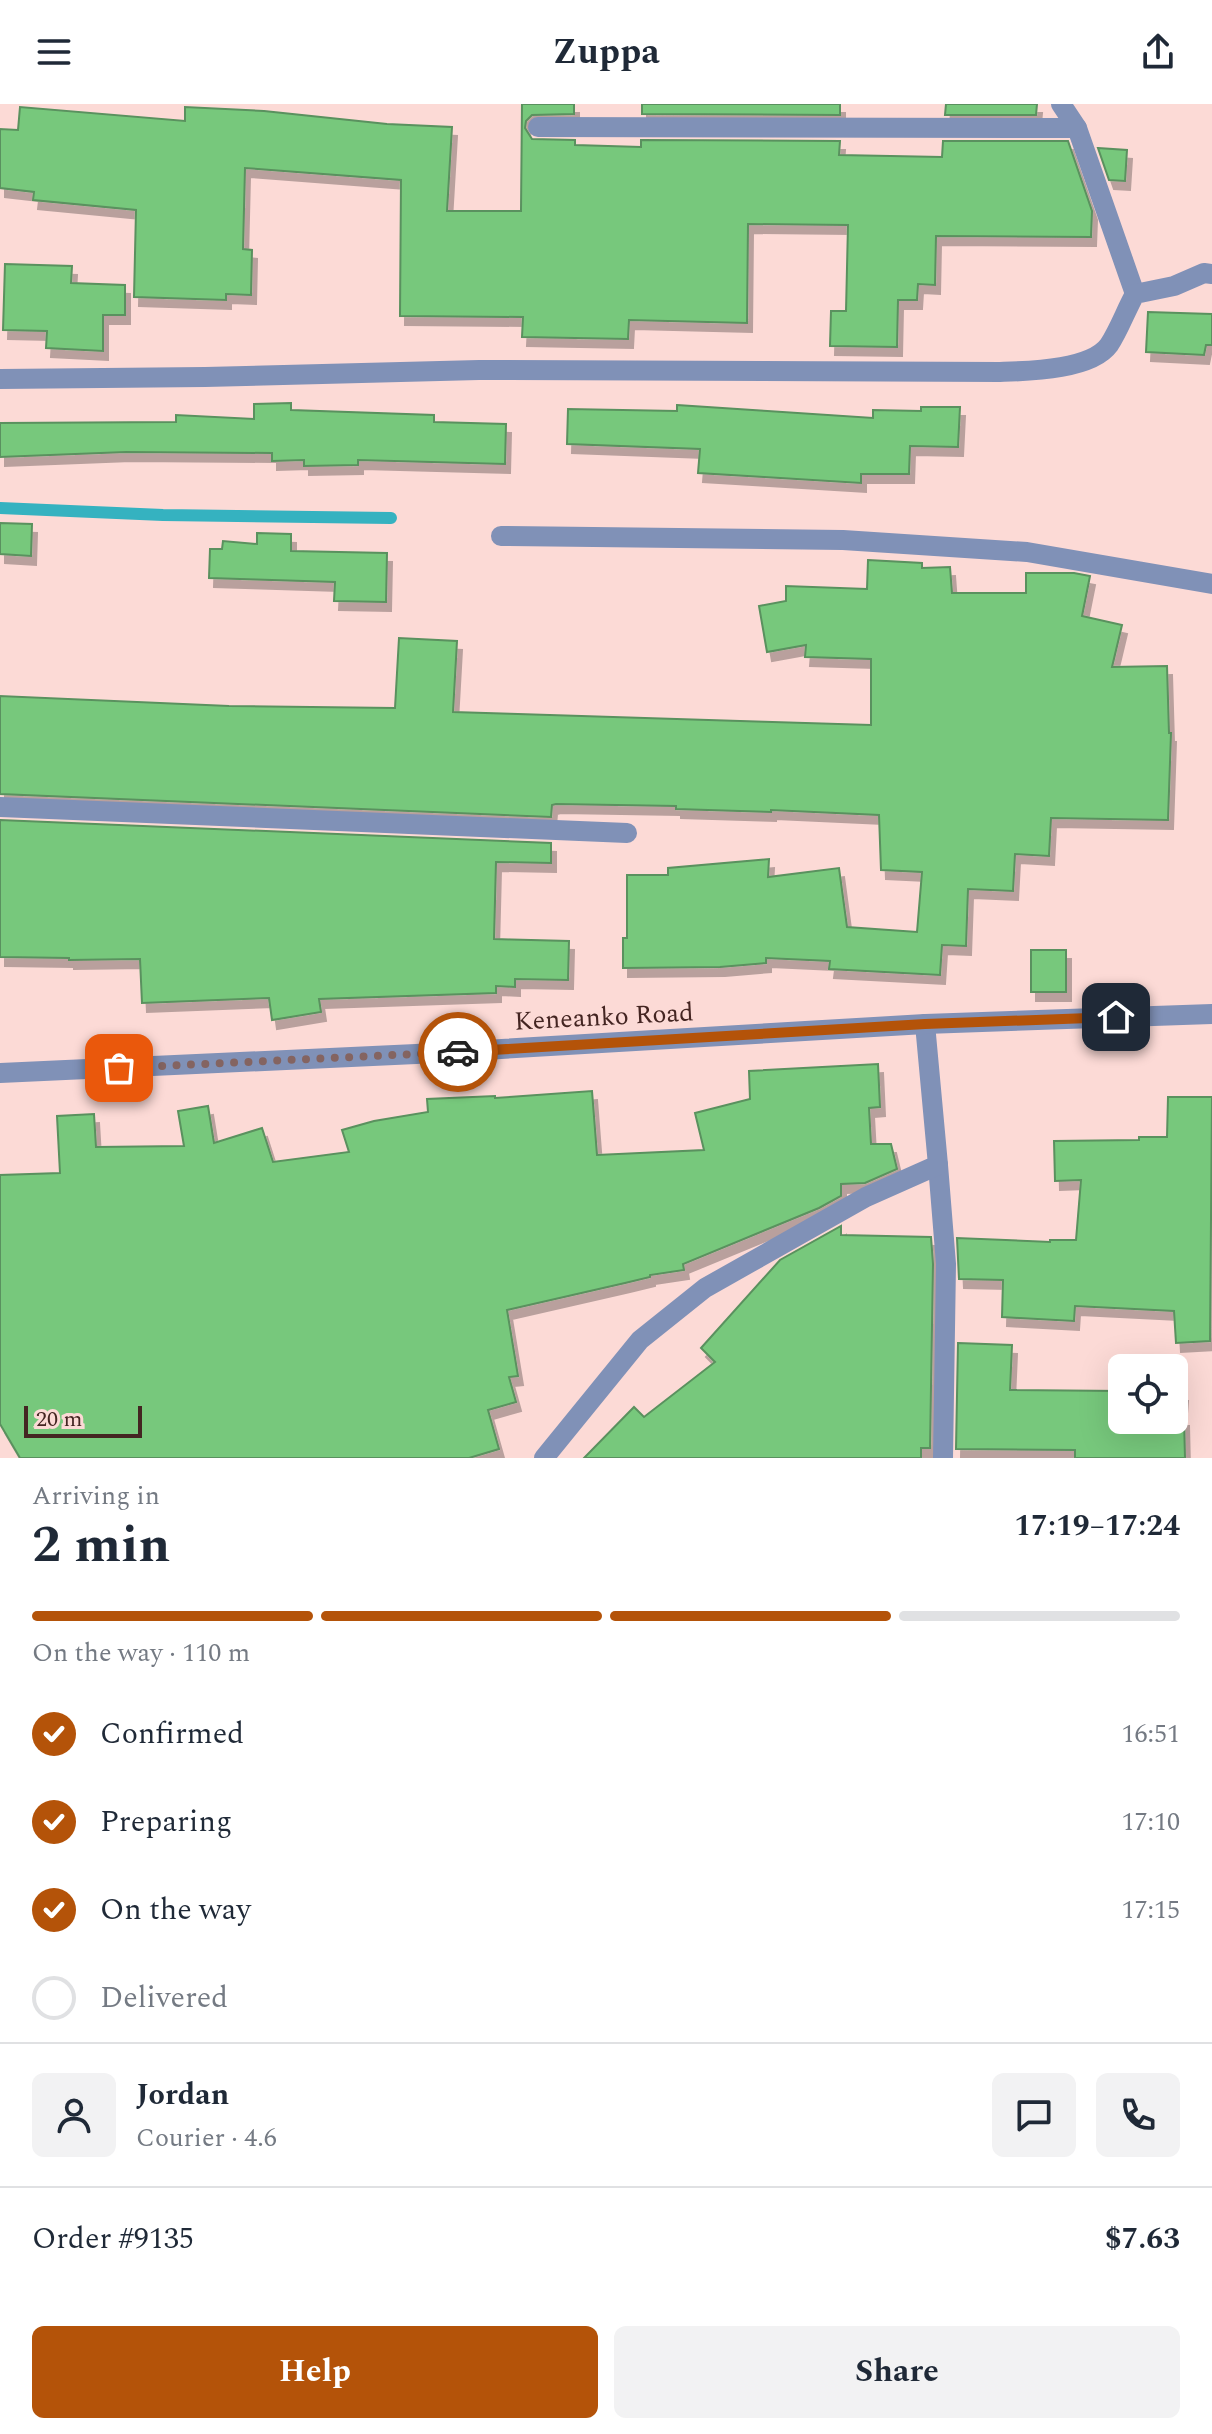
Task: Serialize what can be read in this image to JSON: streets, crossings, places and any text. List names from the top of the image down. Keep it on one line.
{"streets":{"street":["Keneanko Road"]},"scale_bar":"20 m","page":{"header":"Zuppa","scale":"20 m","heading":["2 min","Arriving in","17:19–17:24"],"panel":["Jordan","Courier · 4.6","Order #9135","$7.63"],"bar":"On the way · 110 m","list":[["Confirmed","16:51"],["Preparing","17:10"],["On the way","17:15"],"Delivered"],"buttons":["Help","Share"]}}
